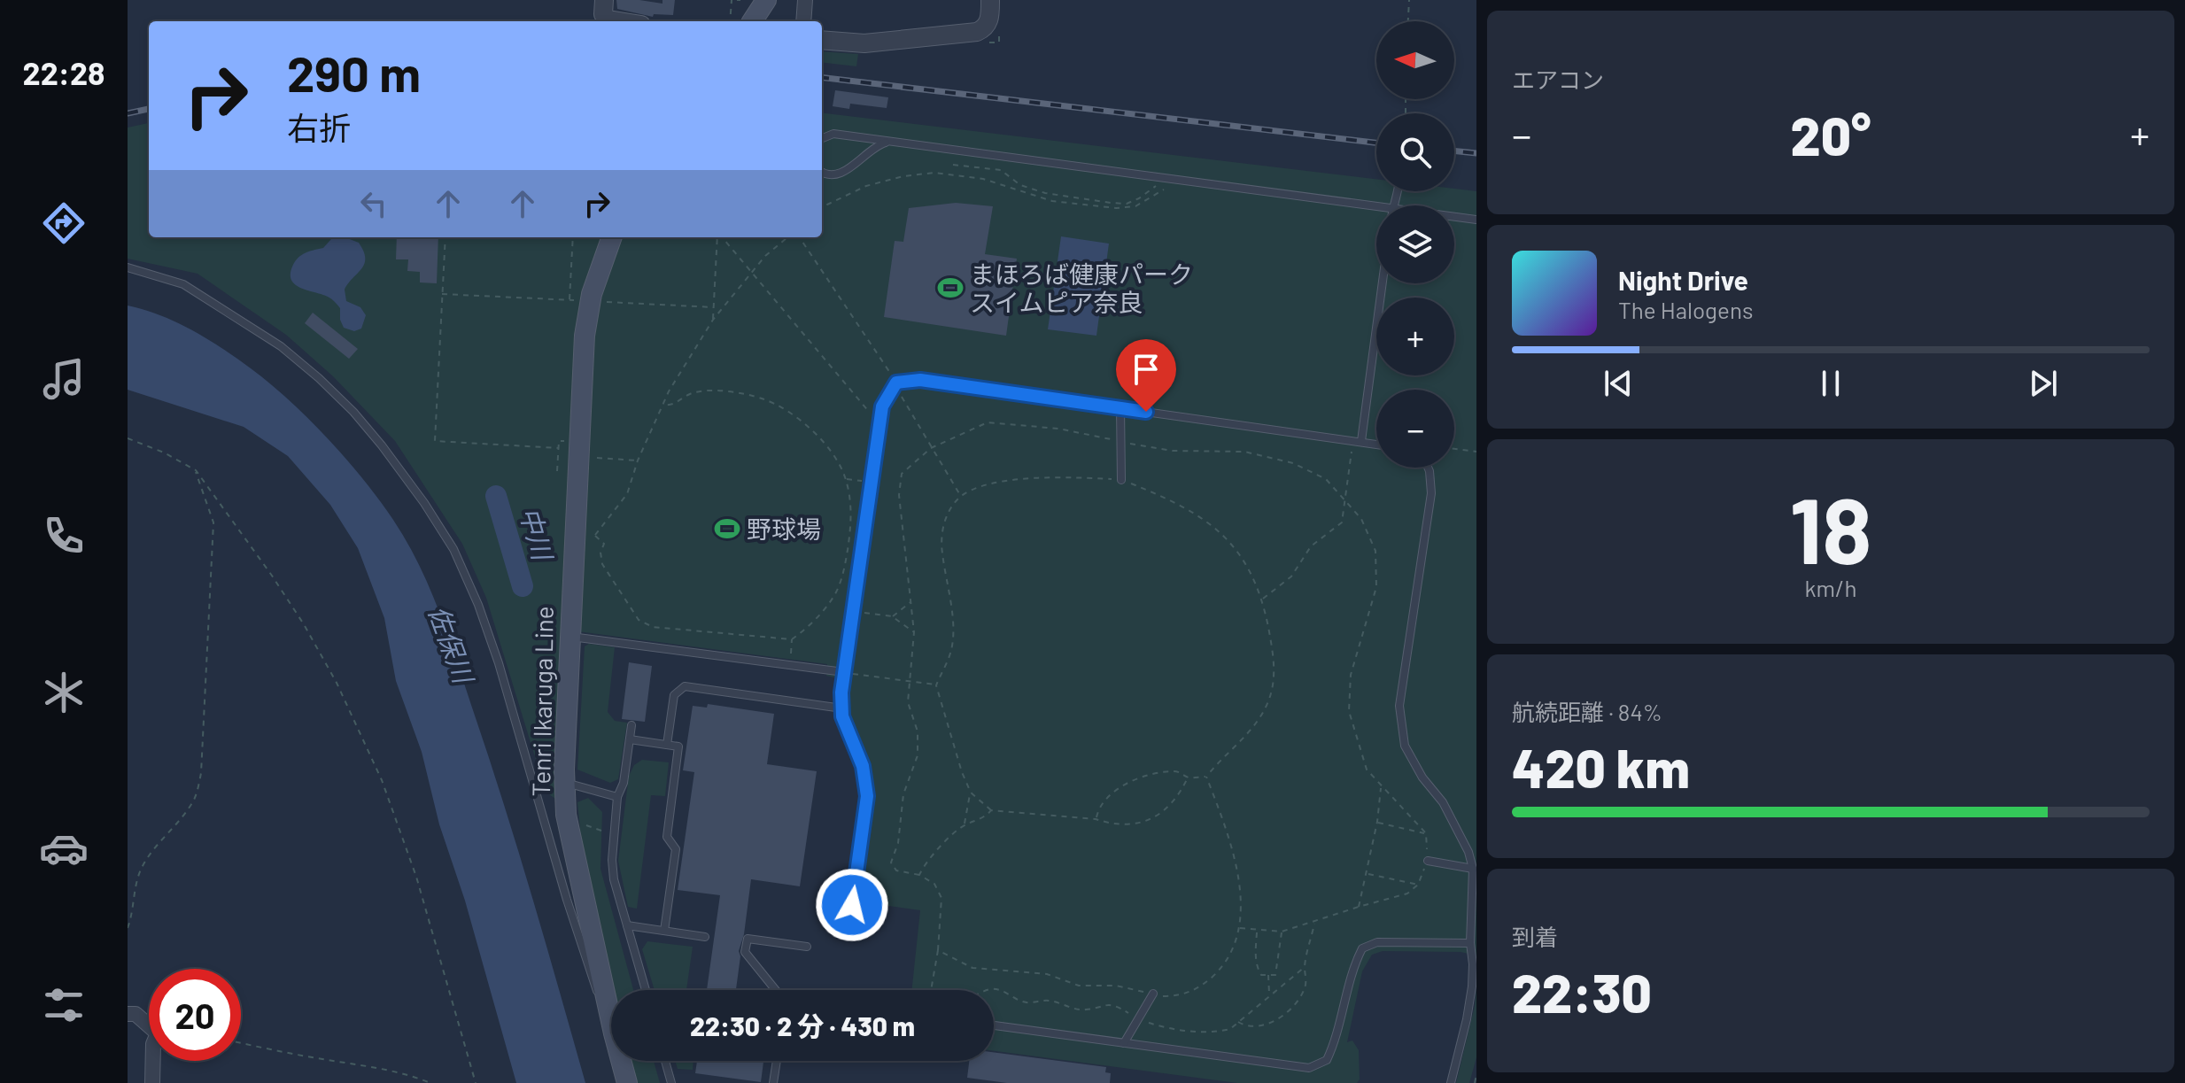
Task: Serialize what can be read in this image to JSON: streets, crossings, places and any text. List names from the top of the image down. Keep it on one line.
{"streets":{"main road":["Tenri Ikaruga Line"]},"water":["中川","佐保川"],"places":{"sports":["まほろば健康パーク スイムピア奈良","野球場"]},"north":"left","page":{"tabs":"22:28","tile":["エアコン",["18","km/h"],["航続距離 · 84%","420 km"],["到着","22:30"]],"map_buttons":["+","−"],"turn":["290 m","右折"],"heat":["−","20°","+"],"song":["Night Drive","The Halogens"],"limit":"20","trip":"22:30 · 2 分 · 430 m"}}
